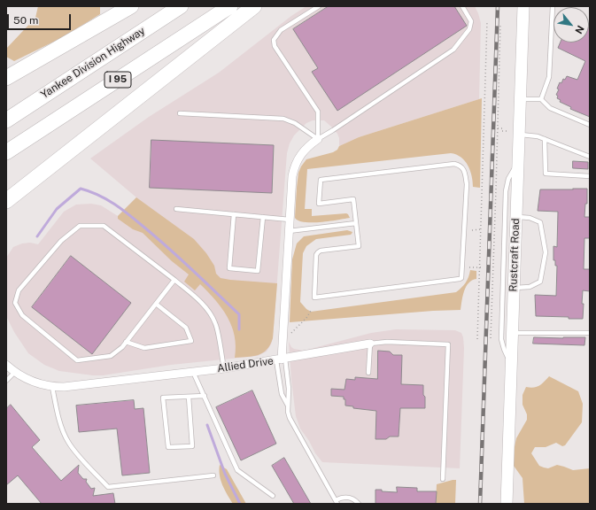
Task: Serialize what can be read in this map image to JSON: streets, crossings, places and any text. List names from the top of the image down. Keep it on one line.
{"streets":{"highway":["Yankee Division Highway","I 95"],"main road":["Rustcraft Road"],"street":["Allied Drive"]},"scale_bar":"50 m","north":"bottom right"}
